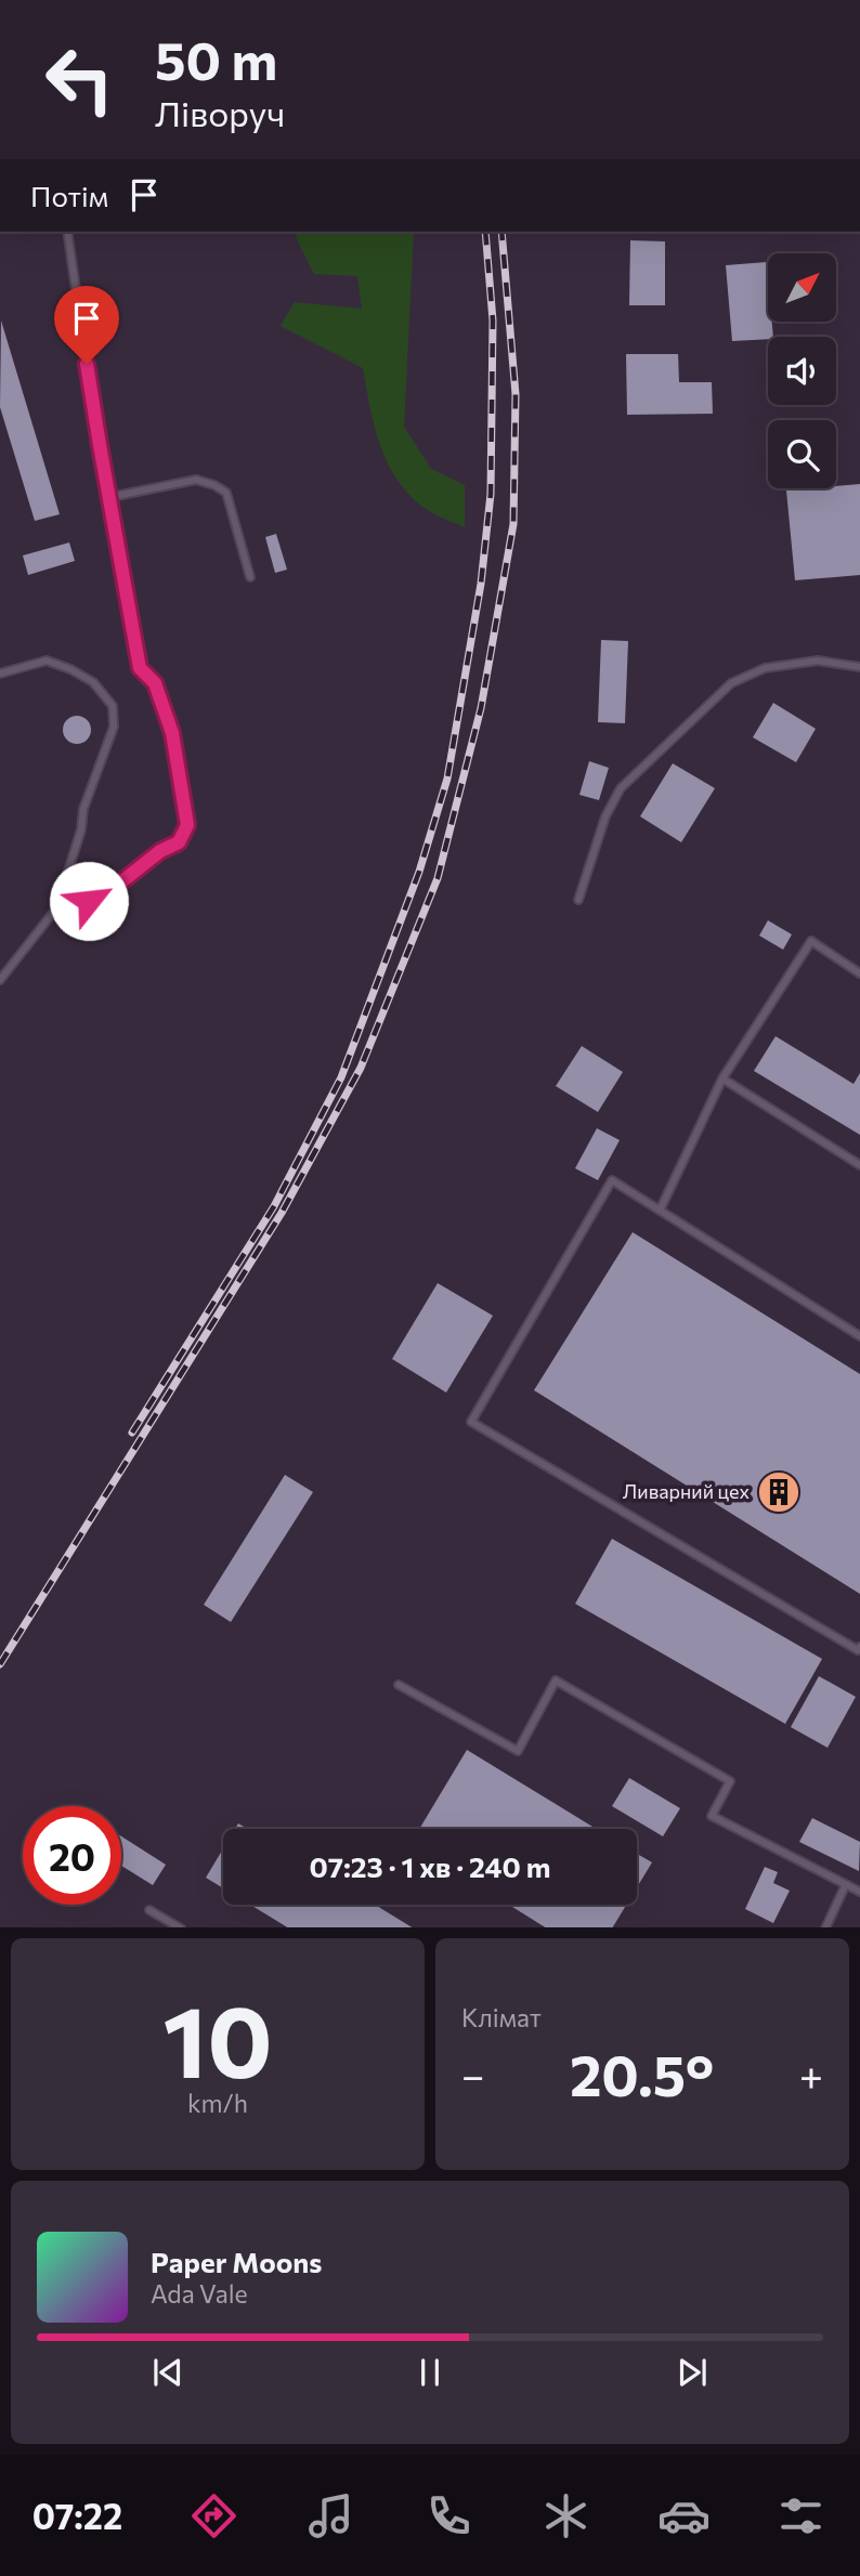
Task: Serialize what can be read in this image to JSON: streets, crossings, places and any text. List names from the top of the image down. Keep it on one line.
{"places":{"building":["Ливарний цех"]},"north":"top right","page":{"turn":["50 m","Ліворуч"],"then":"Потім","limit":"20","trip":"07:23 · 1 хв · 240 m","tile":[["10","km/h"],"Клімат"],"heat":["−","20.5°","+"],"song":["Paper Moons","Ada Vale"],"tabs":"07:22"}}
